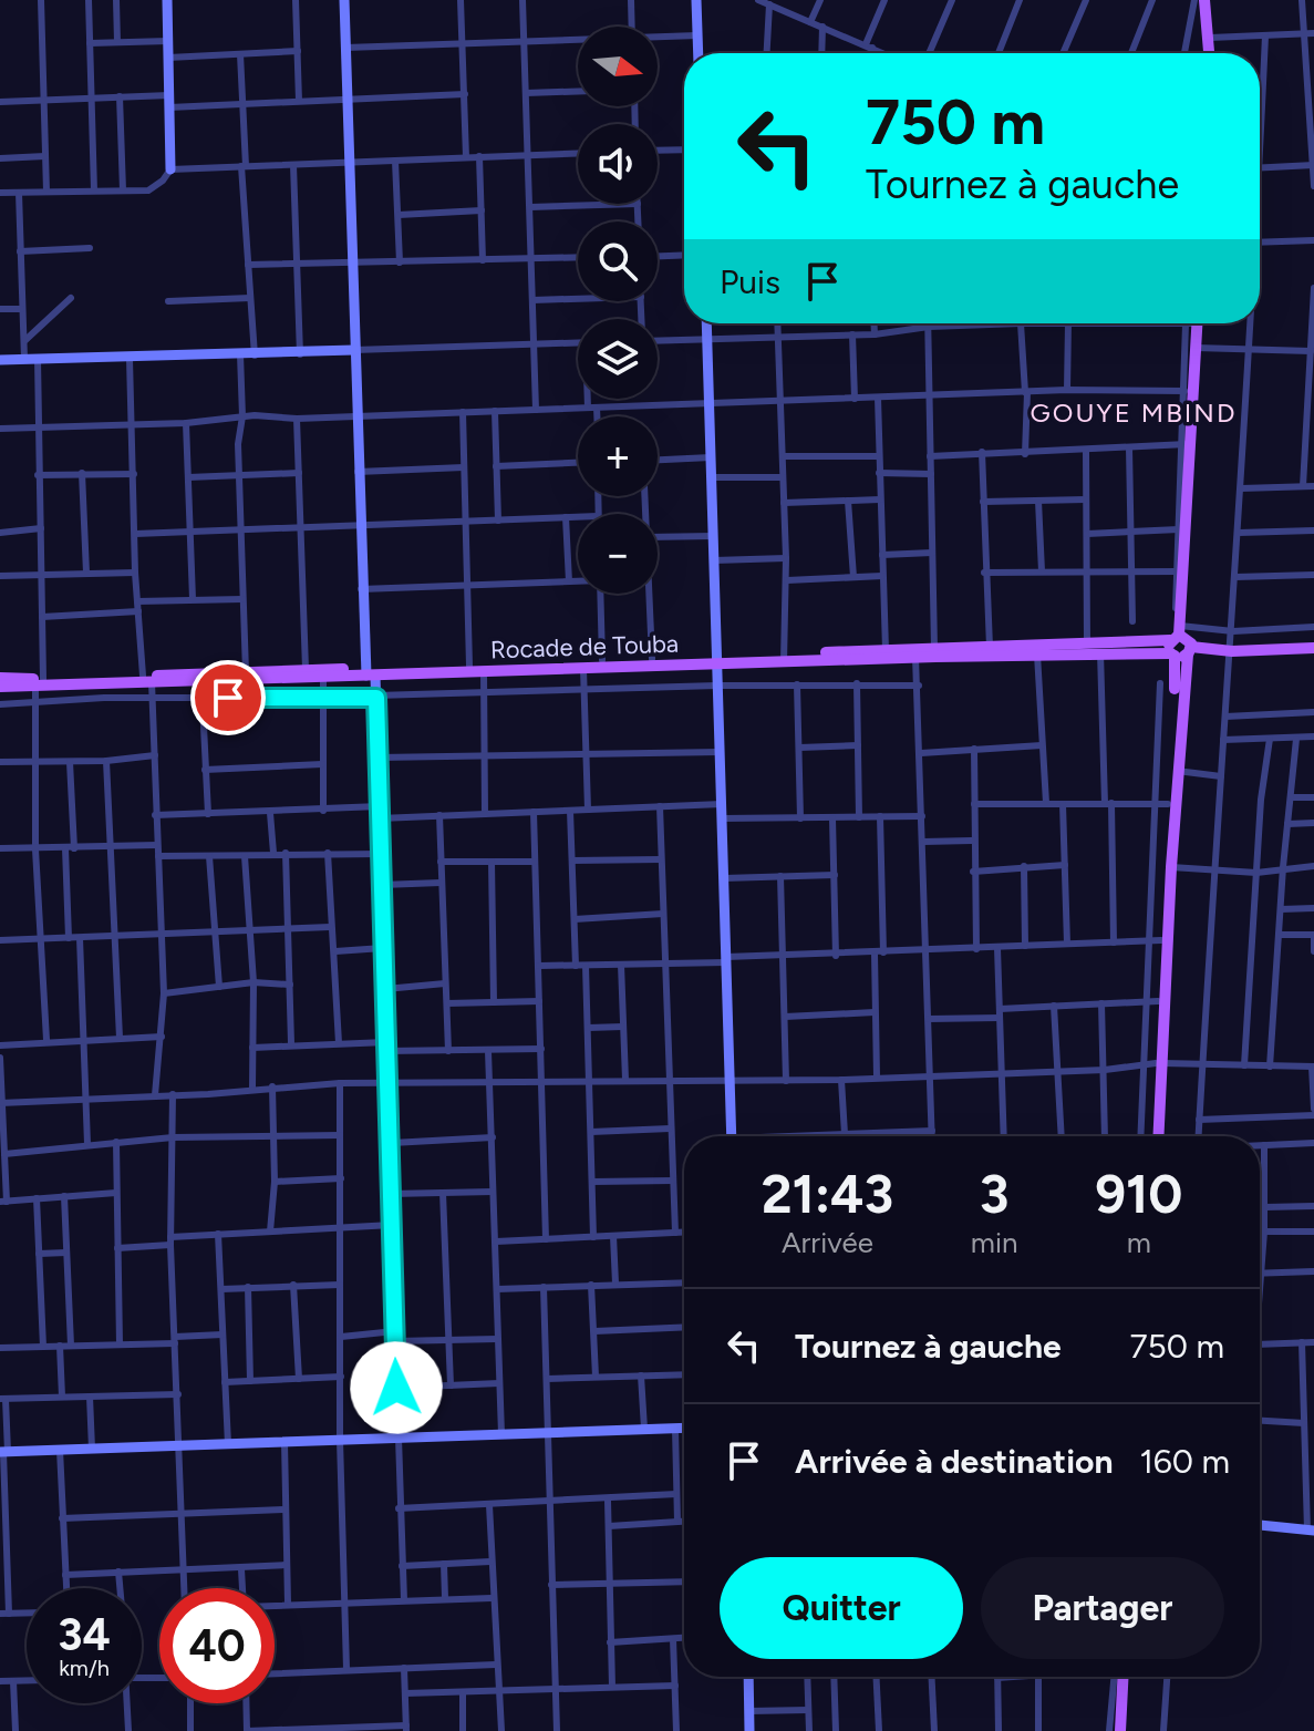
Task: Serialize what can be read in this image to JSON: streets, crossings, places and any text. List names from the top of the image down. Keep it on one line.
{"streets":{"main road":["Rocade de Touba"]},"districts":["GOUYE MBIND"],"north":"right","page":{"map_buttons":["+","−"],"turn":["750 m","Tournez à gauche"],"then":"Puis","eta":["21:43","Arrivée","3","min","910","m"],"list":[{"name":"Tournez à gauche","value":"750 m"},{"name":"Arrivée à destination","value":"160 m"}],"buttons":["Quitter","Partager"],"speed":"34 km/h","limit":"40"}}
